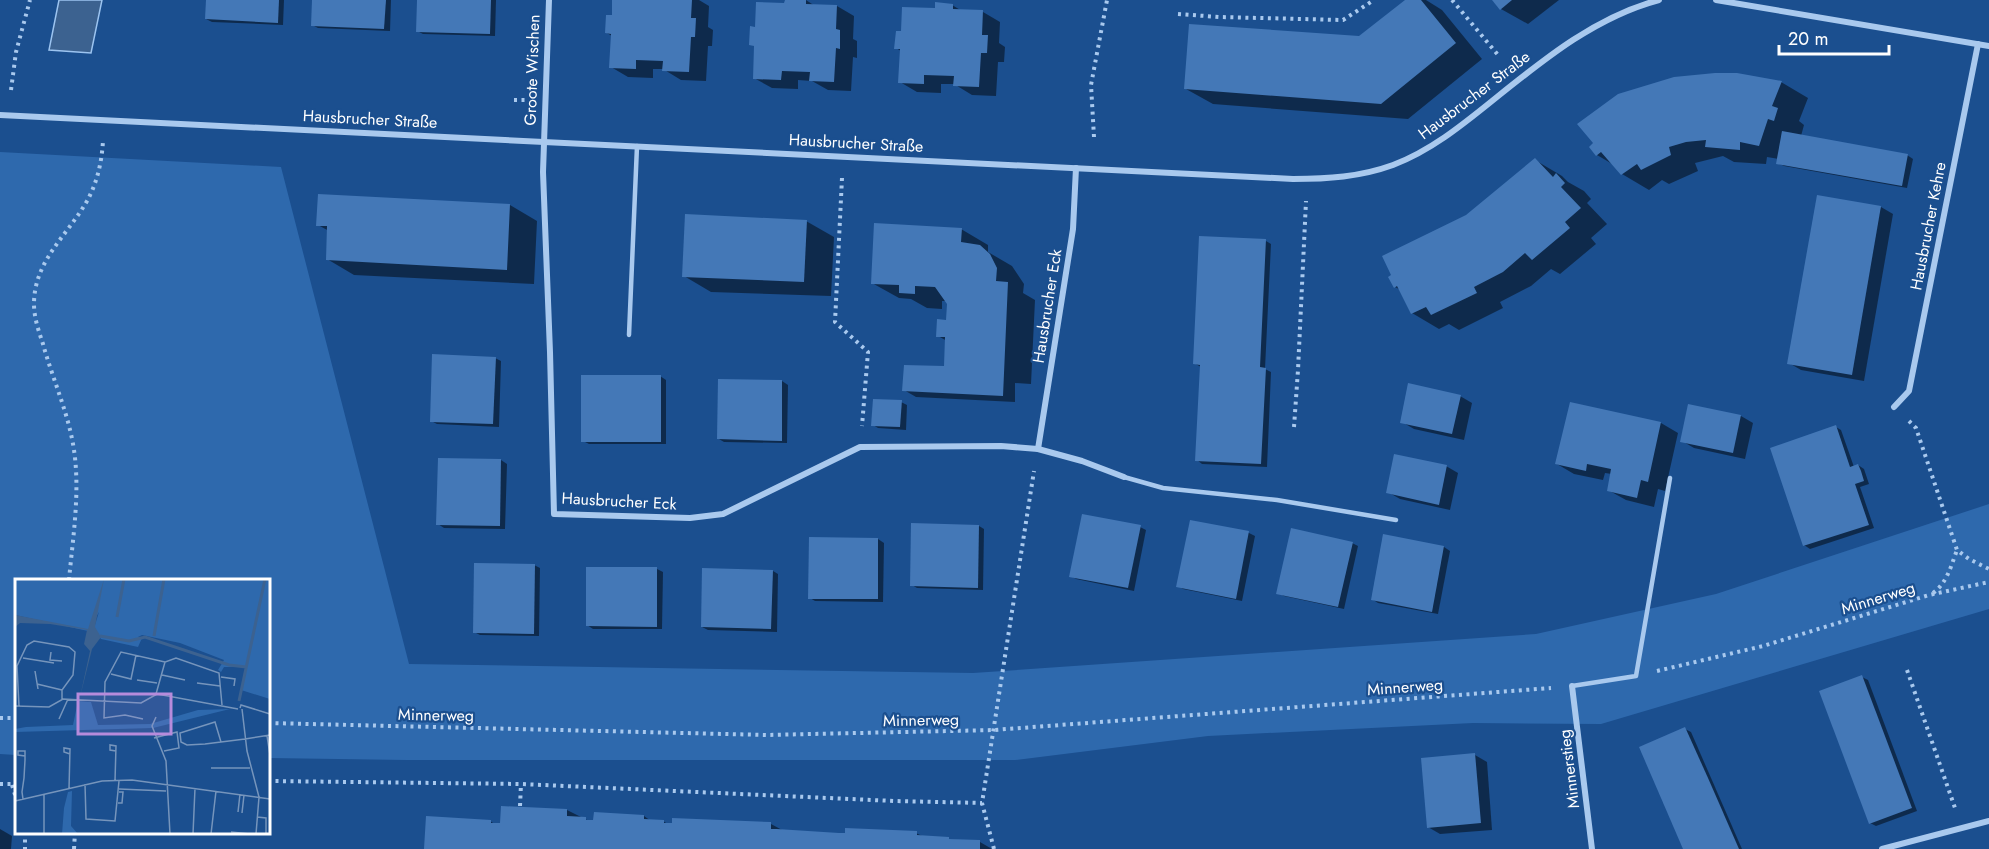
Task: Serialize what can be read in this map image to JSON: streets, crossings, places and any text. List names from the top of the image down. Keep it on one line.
{"streets":{"street":["Groote Wischen","Hausbrucher Straße","Hausbrucher Kehre","Hausbrucher Eck","Minnerstieg"],"path":["Minnerweg"]},"crossings":[["Groote Wischen","Hausbrucher Straße"],["Groote Wischen","Hausbrucher Eck"],["Hausbrucher Straße","Hausbrucher Eck"],["Minnerweg","Minnerstieg"]],"scale_bar":"20 m"}
